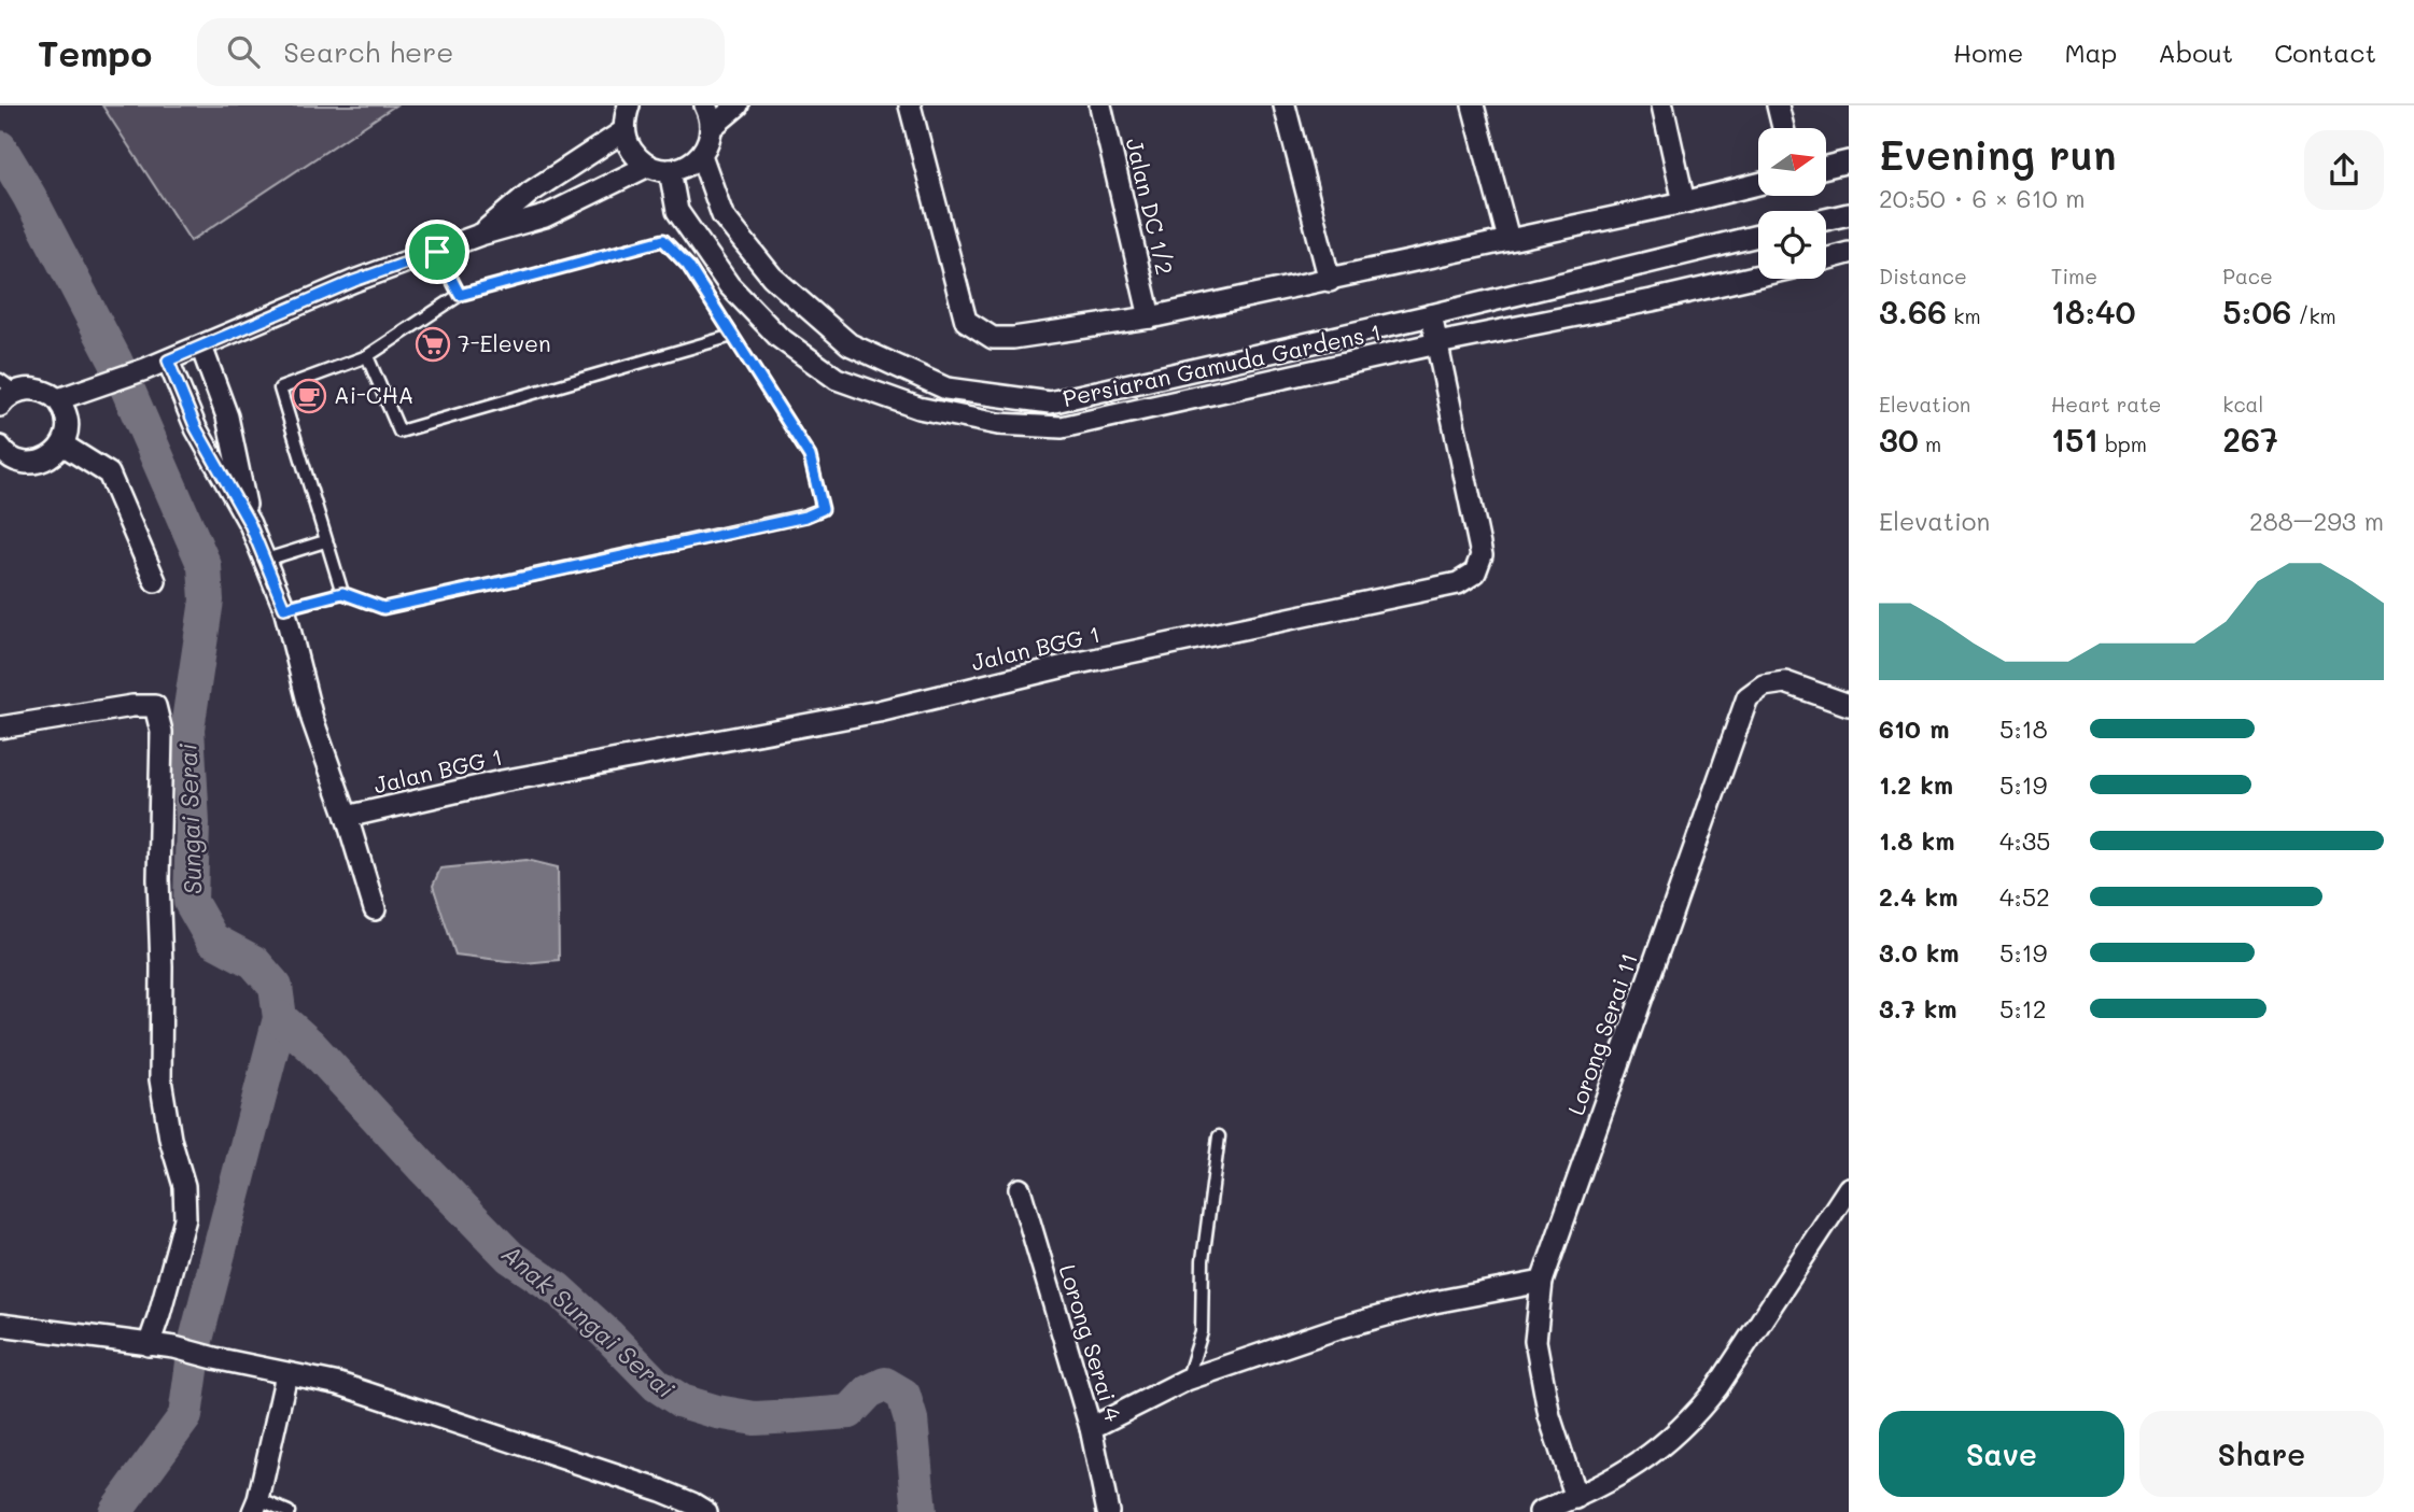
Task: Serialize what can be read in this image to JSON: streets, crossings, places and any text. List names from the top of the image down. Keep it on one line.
{"streets":{"street":["Jalan DC 1/2","Persiaran Gamuda Gardens 1","Jalan BGG 1","Lorong Serai 11","Lorong Serai 4"]},"crossings":[["Persiaran Gamuda Gardens 1","Jalan BGG 1"]],"water":["Sungai Serai","Anak Sungai Serai"],"places":{"supermarket":["7-Eleven"],"cafe":["Ai-CHA"]},"north":"right","page":{"header":"Tempo","search":"Search here","nav":["Home","Map","About","Contact"],"heading":["Evening run","20:50 · 6 × 610 m"],"stats":[["Distance","3.66 km"],["Time","18:40"],["Pace","5:06 /km"],["Elevation","30 m"],["Heart rate","151 bpm"],["kcal","267"]],"chart":["Elevation","288–293 m"],"list":[{"name":"610 m","note":"5:18"},{"name":"1.2 km","note":"5:19"},{"name":"1.8 km","note":"4:35"},{"name":"2.4 km","note":"4:52"},{"name":"3.0 km","note":"5:19"},{"name":"3.7 km","note":"5:12"}],"buttons":["Save","Share"]}}
